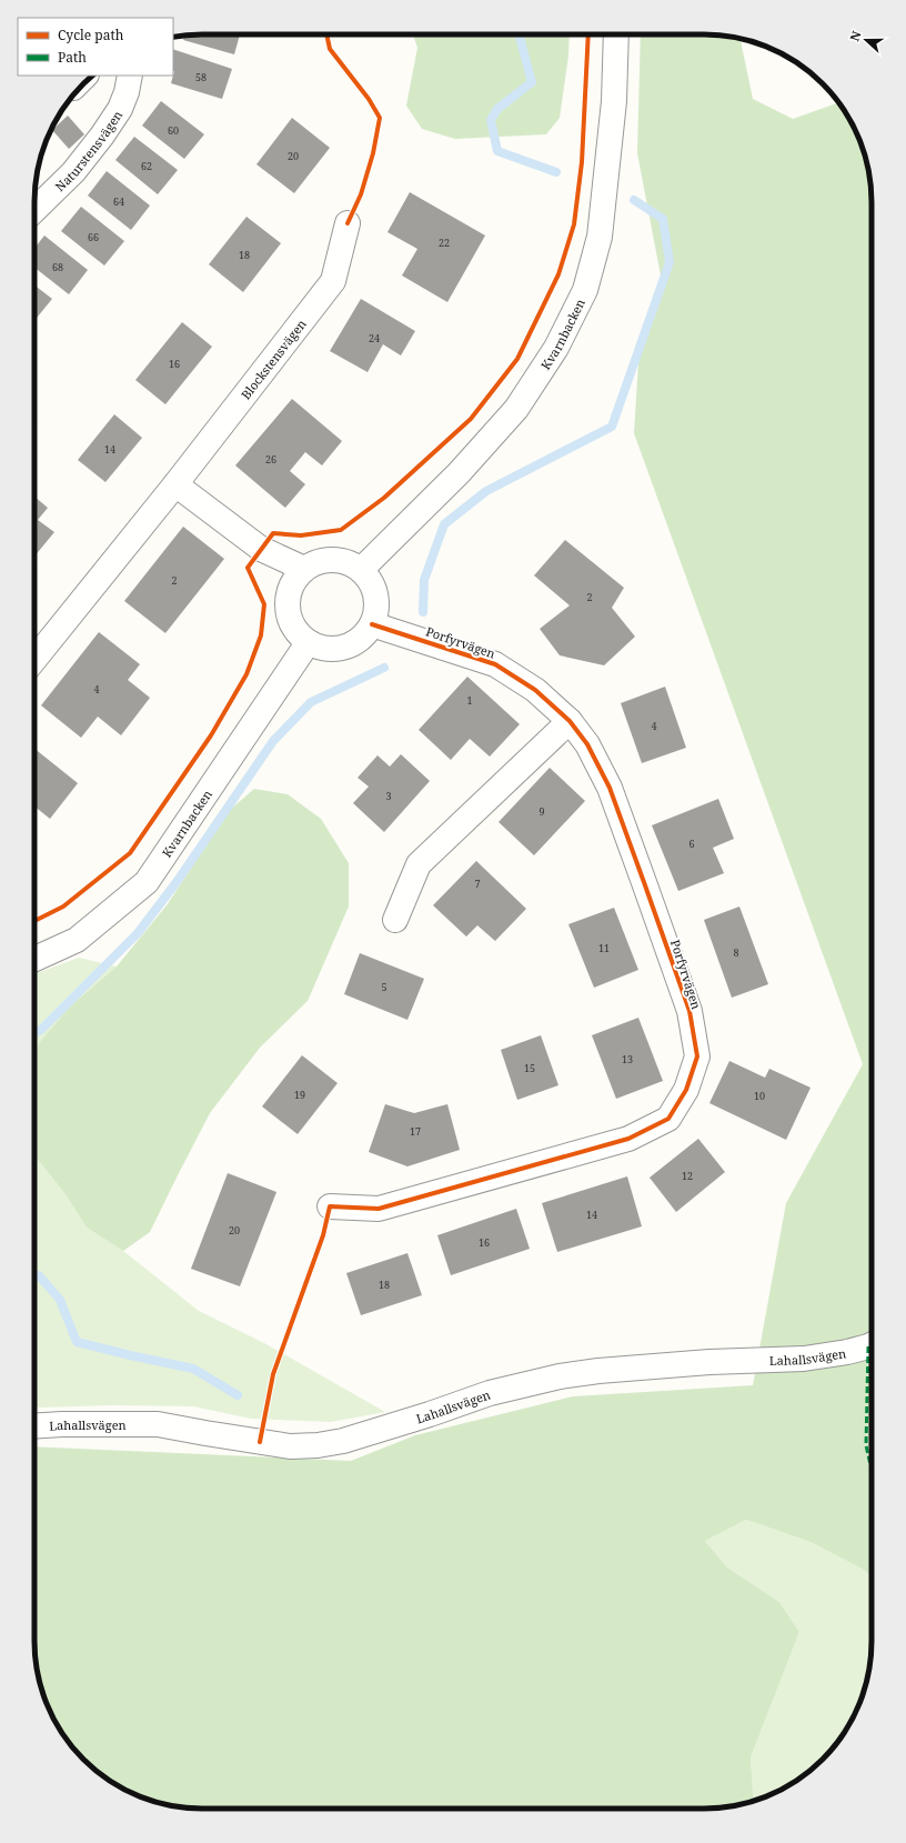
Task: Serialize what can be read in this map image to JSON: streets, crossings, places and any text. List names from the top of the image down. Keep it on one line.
{"streets":{"street":["Naturstensvägen","Kvarnbacken","Blockstensvägen","Porfyrvägen","Lahallsvägen"]},"crossings":[["Kvarnbacken","Porfyrvägen"]],"house_numbers":["58","60","20","62","64","66","22","18","68","24","16","14","26","2","2","4","1","4","3","9","6","7","11","8","5","13","15","19","10","17","12","14","20","16","18"],"legend":["Cycle path","Path"],"north":"left"}
